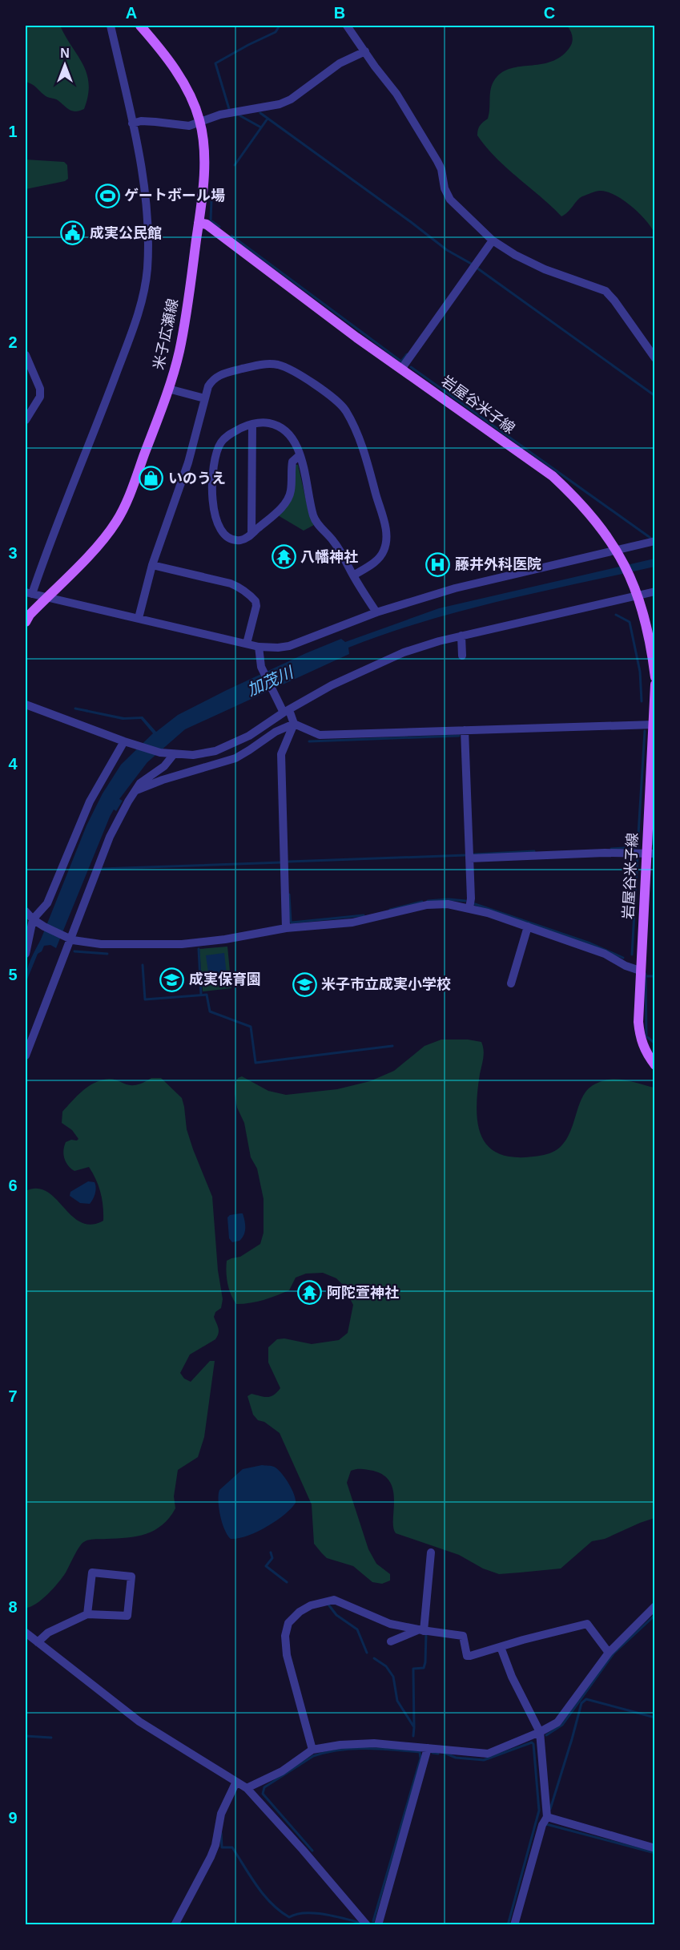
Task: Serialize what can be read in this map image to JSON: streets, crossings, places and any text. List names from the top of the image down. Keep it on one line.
{"streets":{"main road":["米子広瀬線","岩屋谷米子線"]},"crossings":[["米子広瀬線","岩屋谷米子線"]],"water":["加茂川"],"places":{"sports":["ゲートボール場"],"public building":["成実公民館"],"shop":["いのうえ"],"temple":["八幡神社","阿陀萱神社"],"hospital":["藤井外科医院"],"school or university":["成実保育園","米子市立成実小学校"]},"north":"top","grid":{"columns":["A","B","C"],"rows":["1","2","3","4","5","6","7","8","9"]}}
